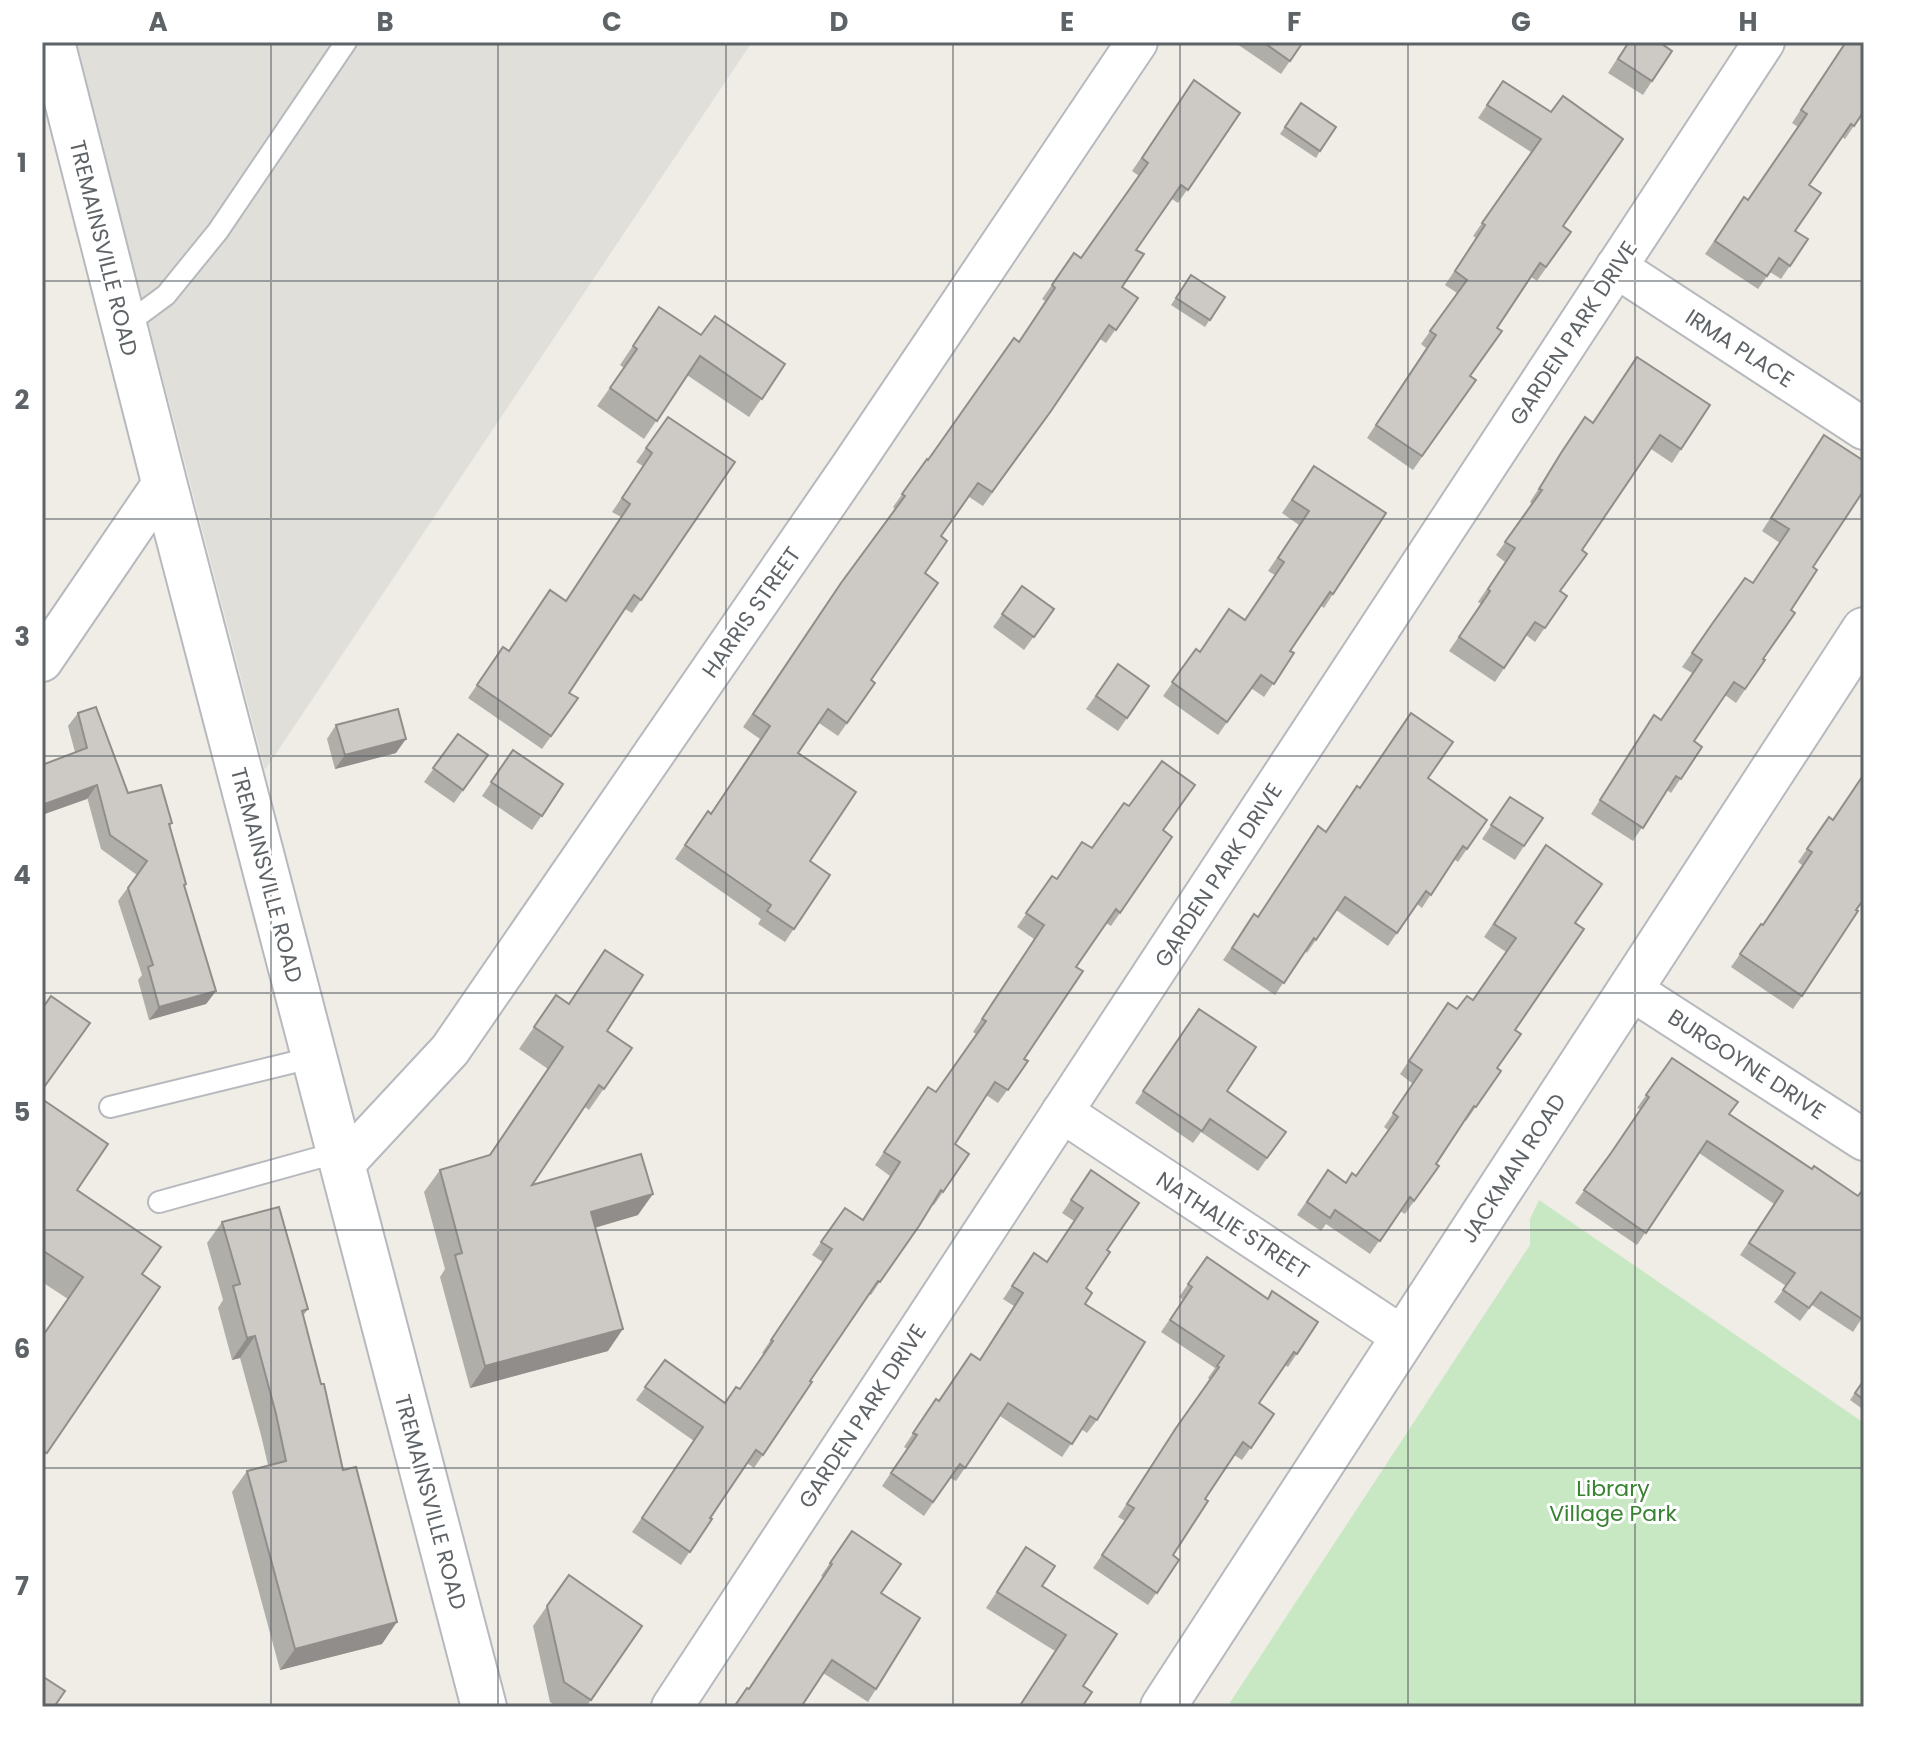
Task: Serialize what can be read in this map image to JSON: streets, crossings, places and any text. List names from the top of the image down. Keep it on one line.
{"streets":{"street":["TREMAINSVILLE ROAD","GARDEN PARK DRIVE","IRMA PLACE","HARRIS STREET","BURGOYNE DRIVE","JACKMAN ROAD","NATHALIE STREET"]},"crossings":[["TREMAINSVILLE ROAD","HARRIS STREET"],["GARDEN PARK DRIVE","IRMA PLACE"],["GARDEN PARK DRIVE","NATHALIE STREET"],["BURGOYNE DRIVE","JACKMAN ROAD"],["JACKMAN ROAD","NATHALIE STREET"]],"parks":["Library Village Park"],"grid":{"columns":["A","B","C","D","E","F","G","H"],"rows":["1","2","3","4","5","6","7"]}}
